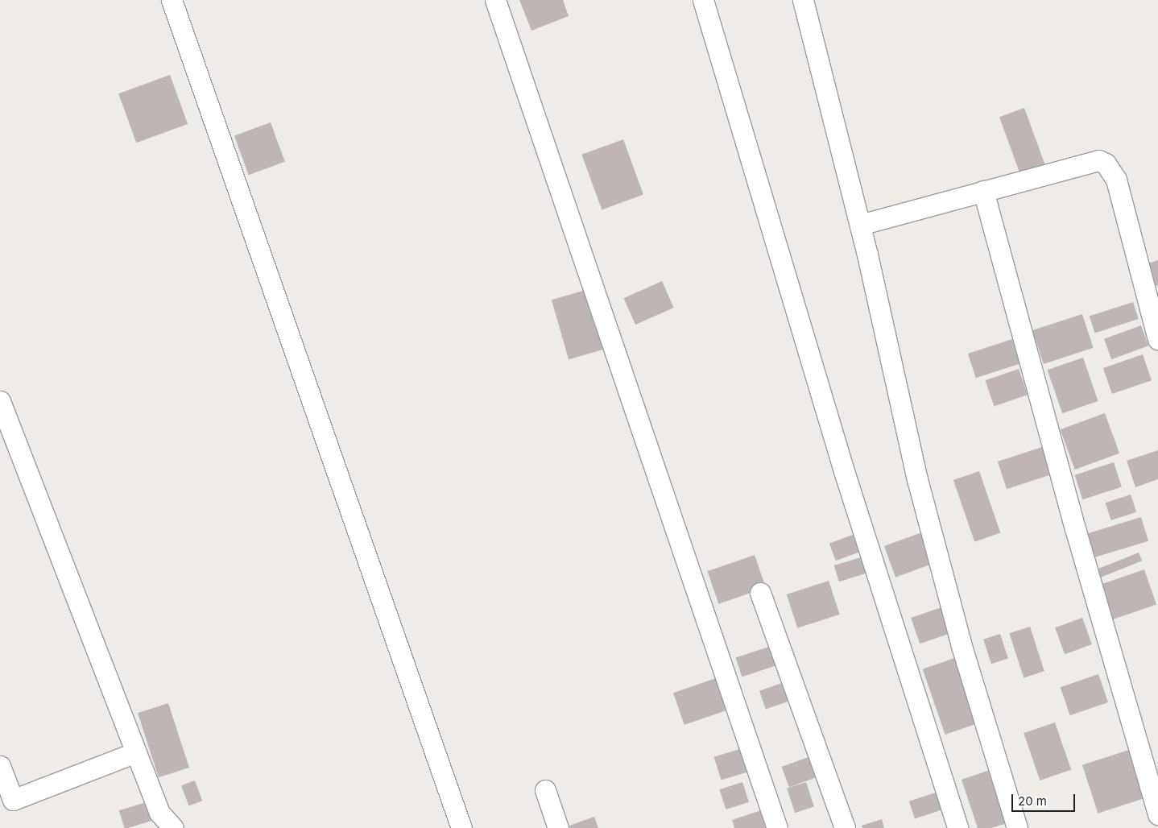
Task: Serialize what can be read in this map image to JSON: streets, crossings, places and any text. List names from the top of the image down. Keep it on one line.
{"scale_bar":"20 m"}
